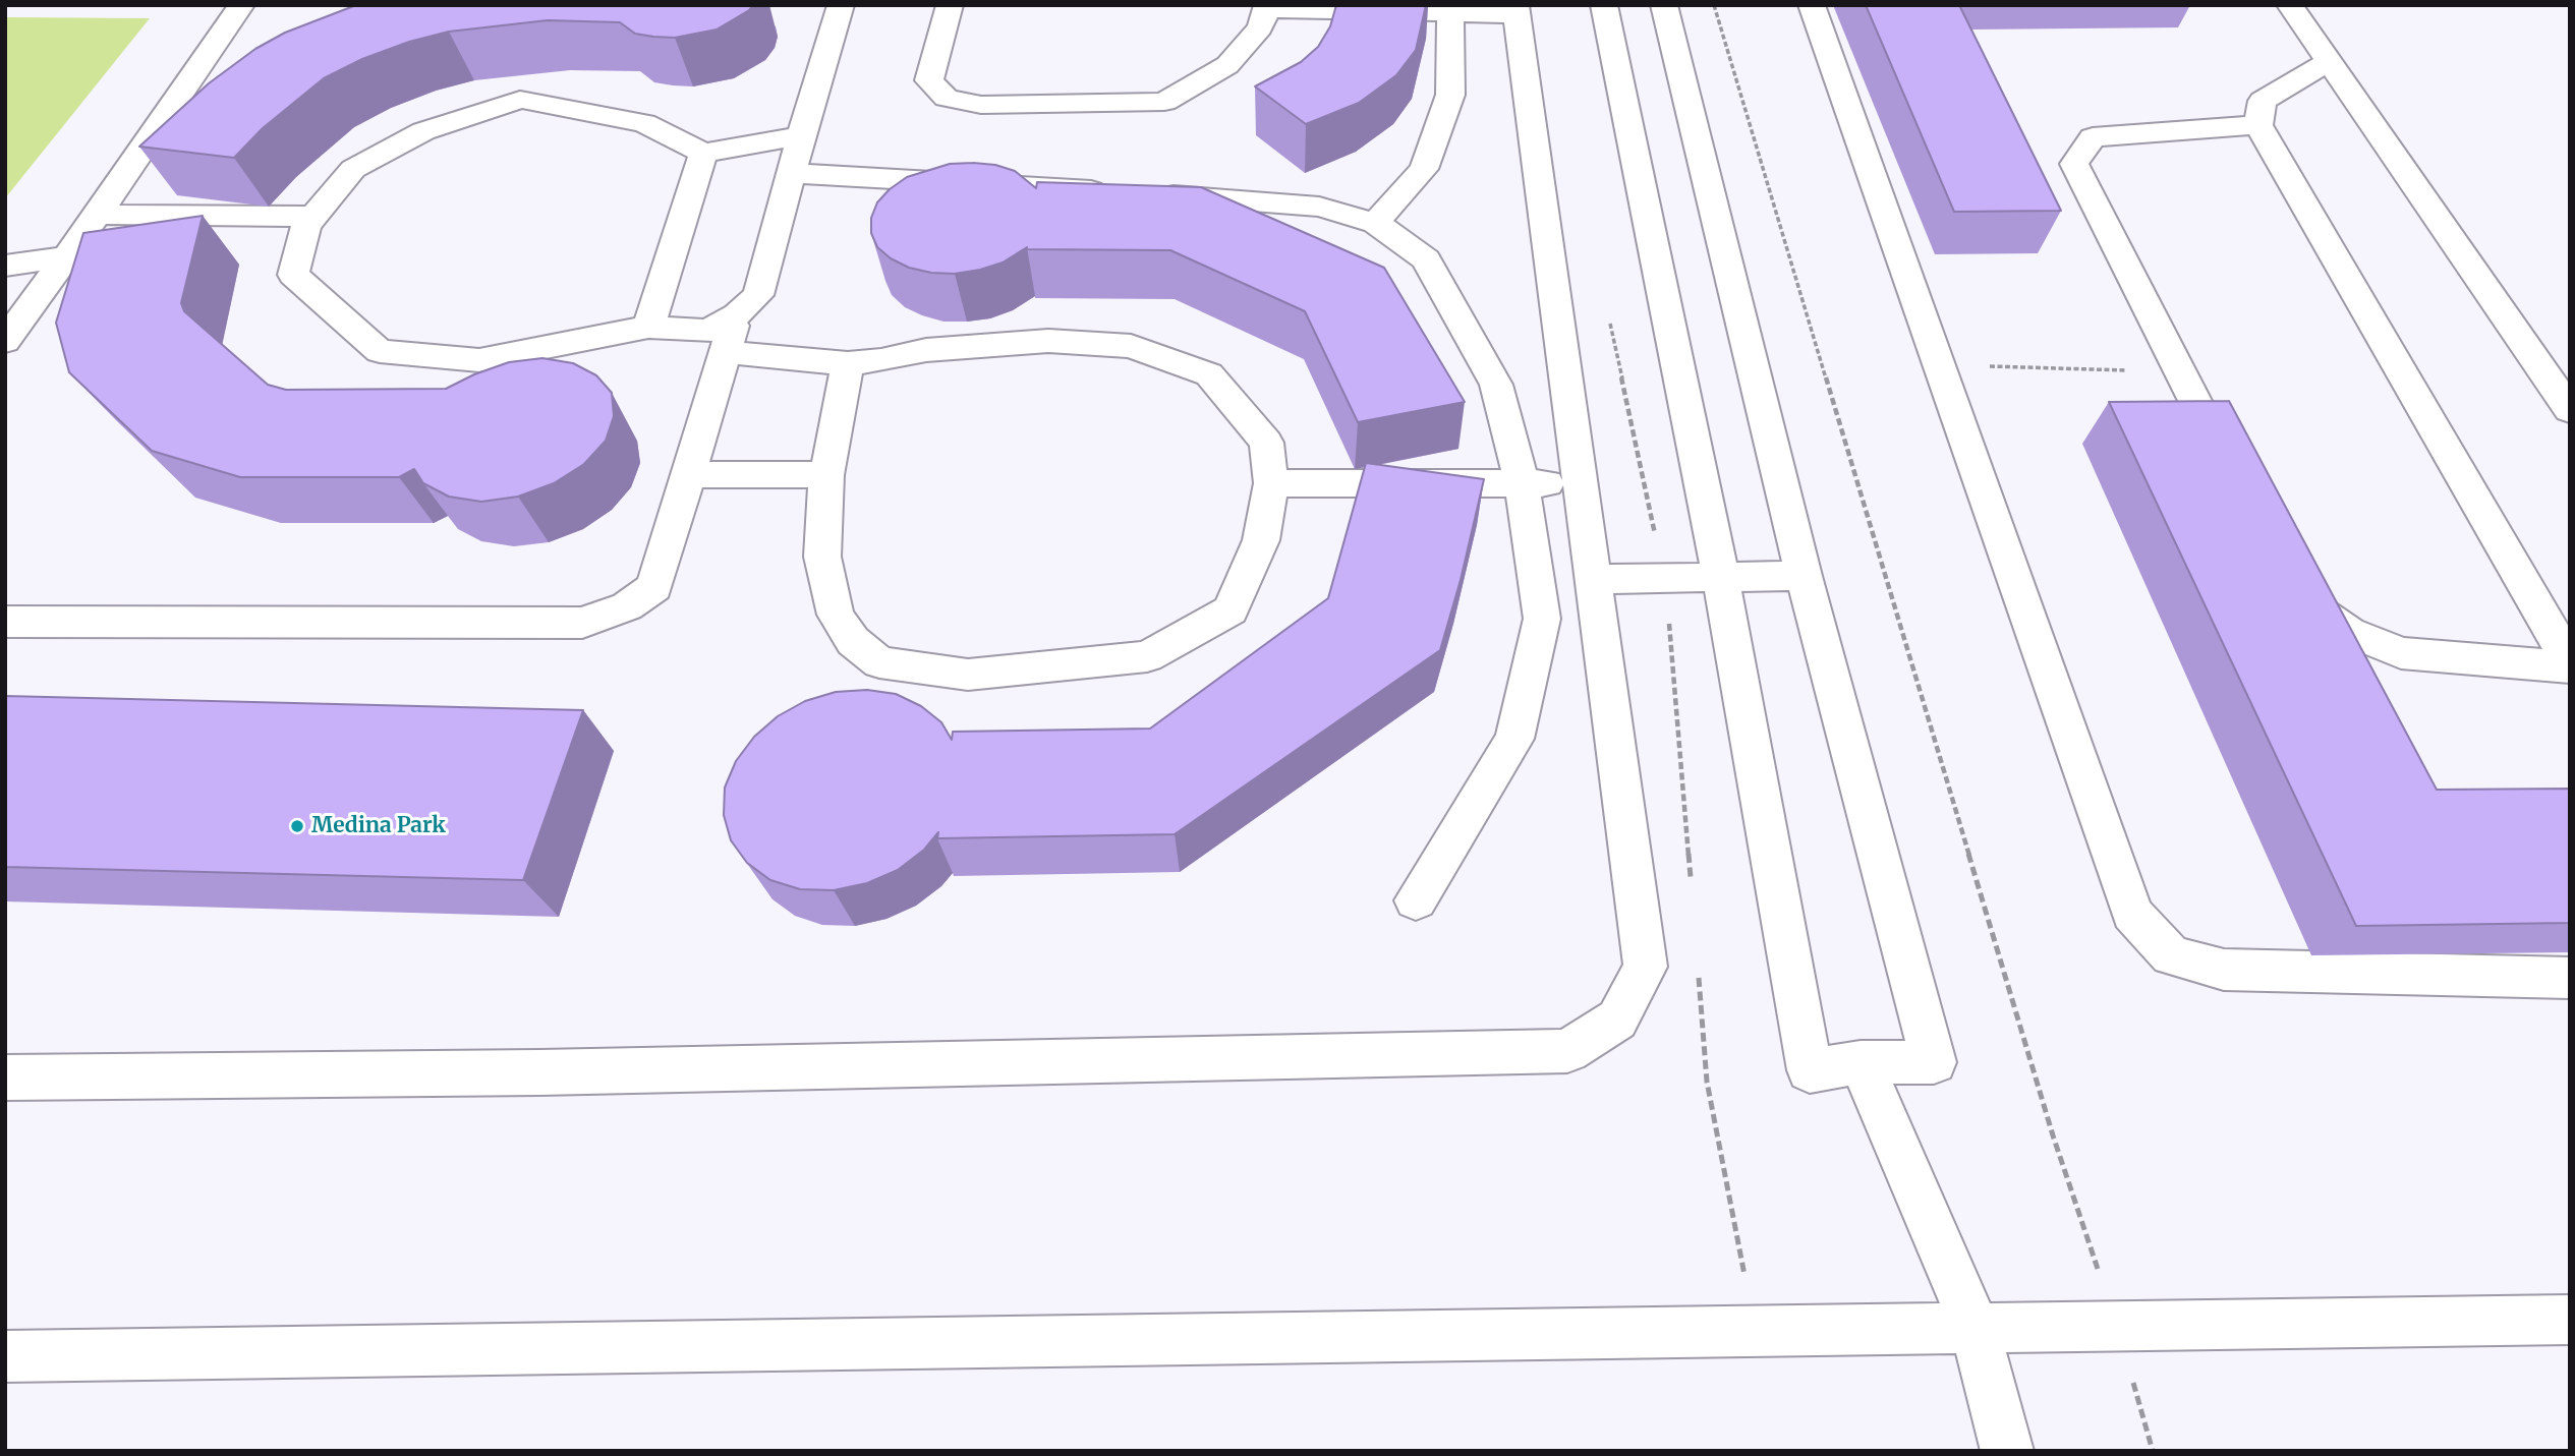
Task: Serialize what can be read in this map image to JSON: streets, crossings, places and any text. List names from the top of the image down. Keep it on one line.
{"places":["Medina Park"]}
